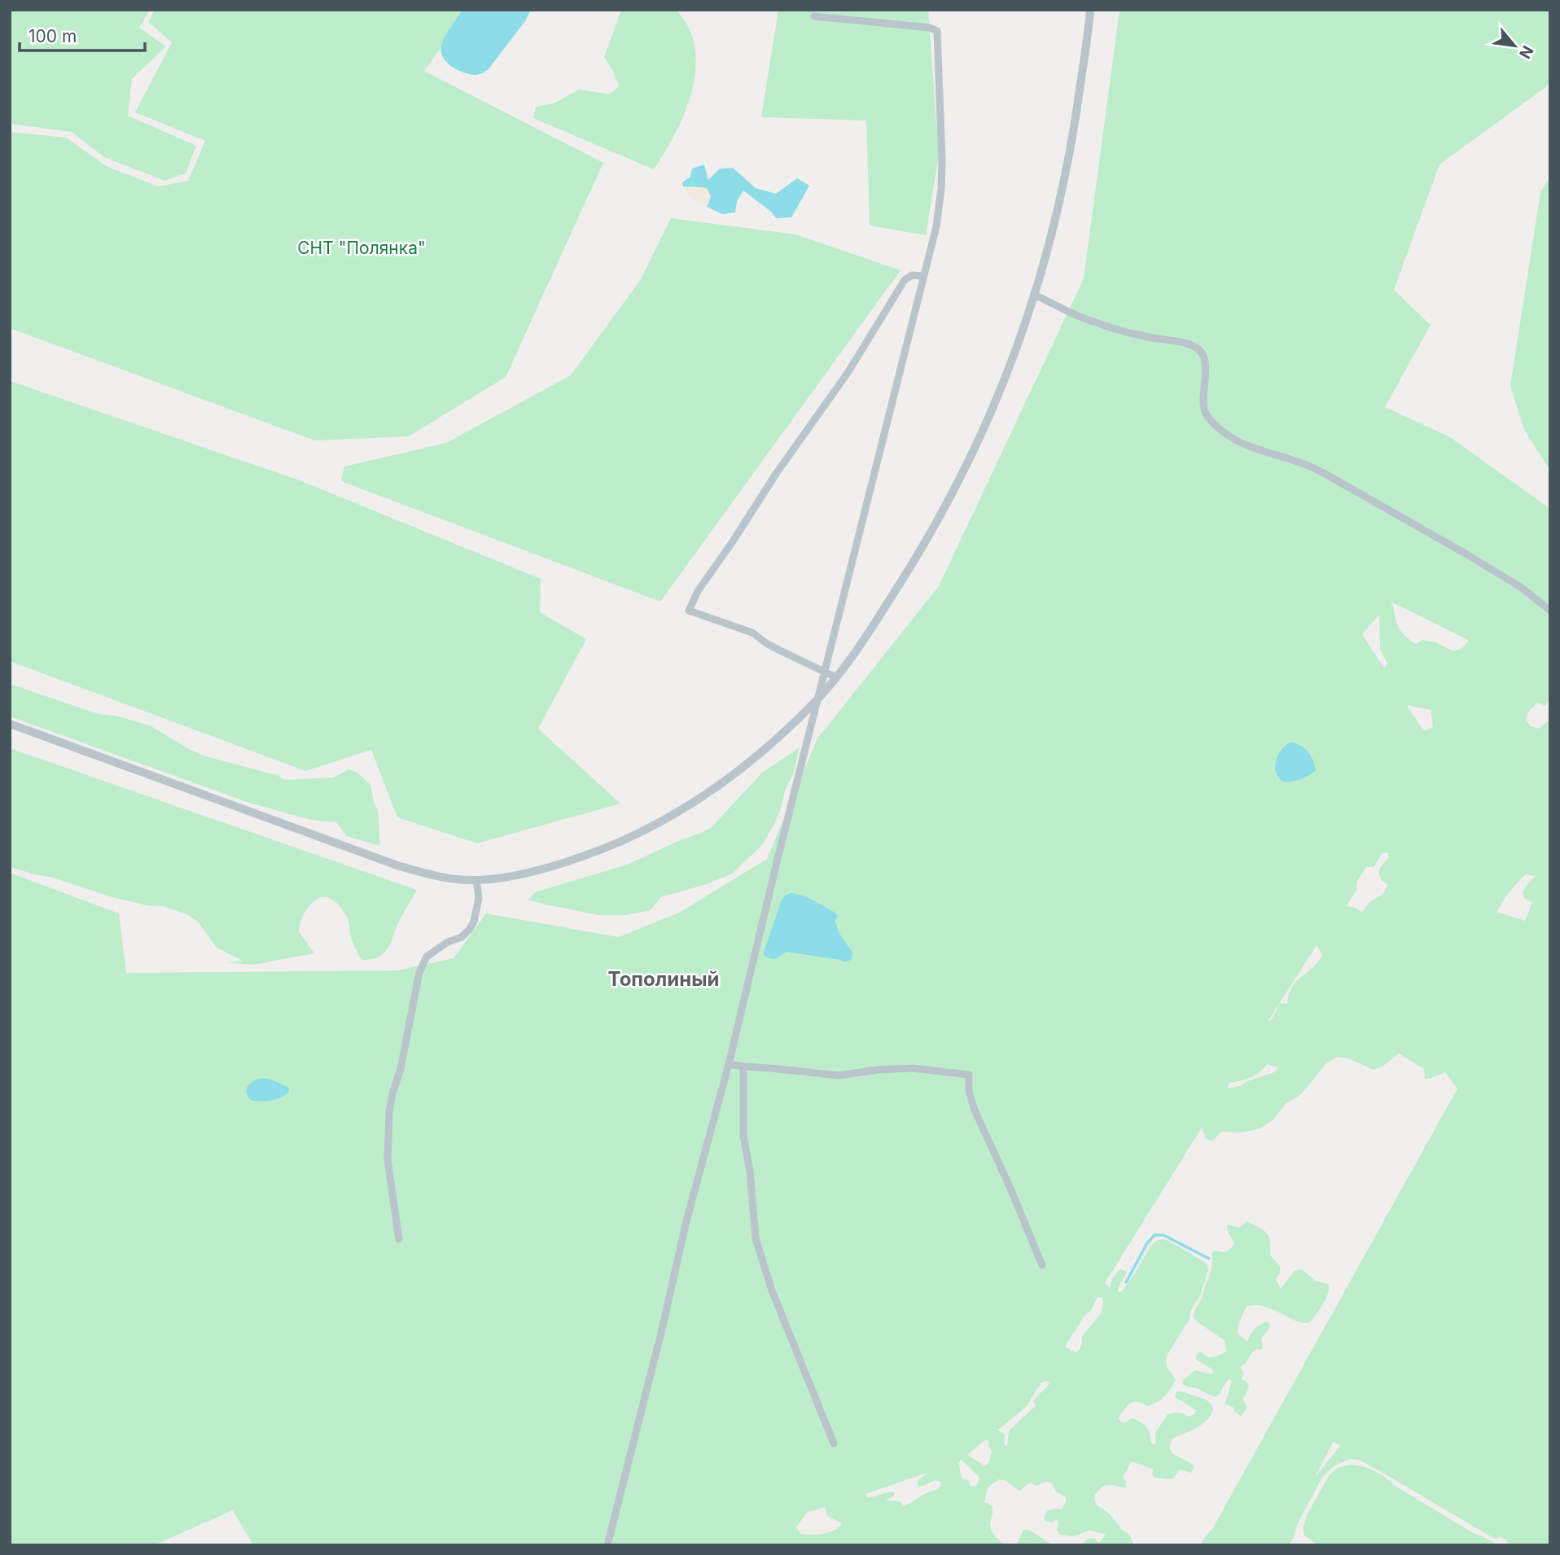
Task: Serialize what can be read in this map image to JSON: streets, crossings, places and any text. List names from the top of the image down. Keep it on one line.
{"districts":["Тополиный"],"parks":["СНТ \"Полянка\""],"scale_bar":"100 m","north":"bottom right"}
